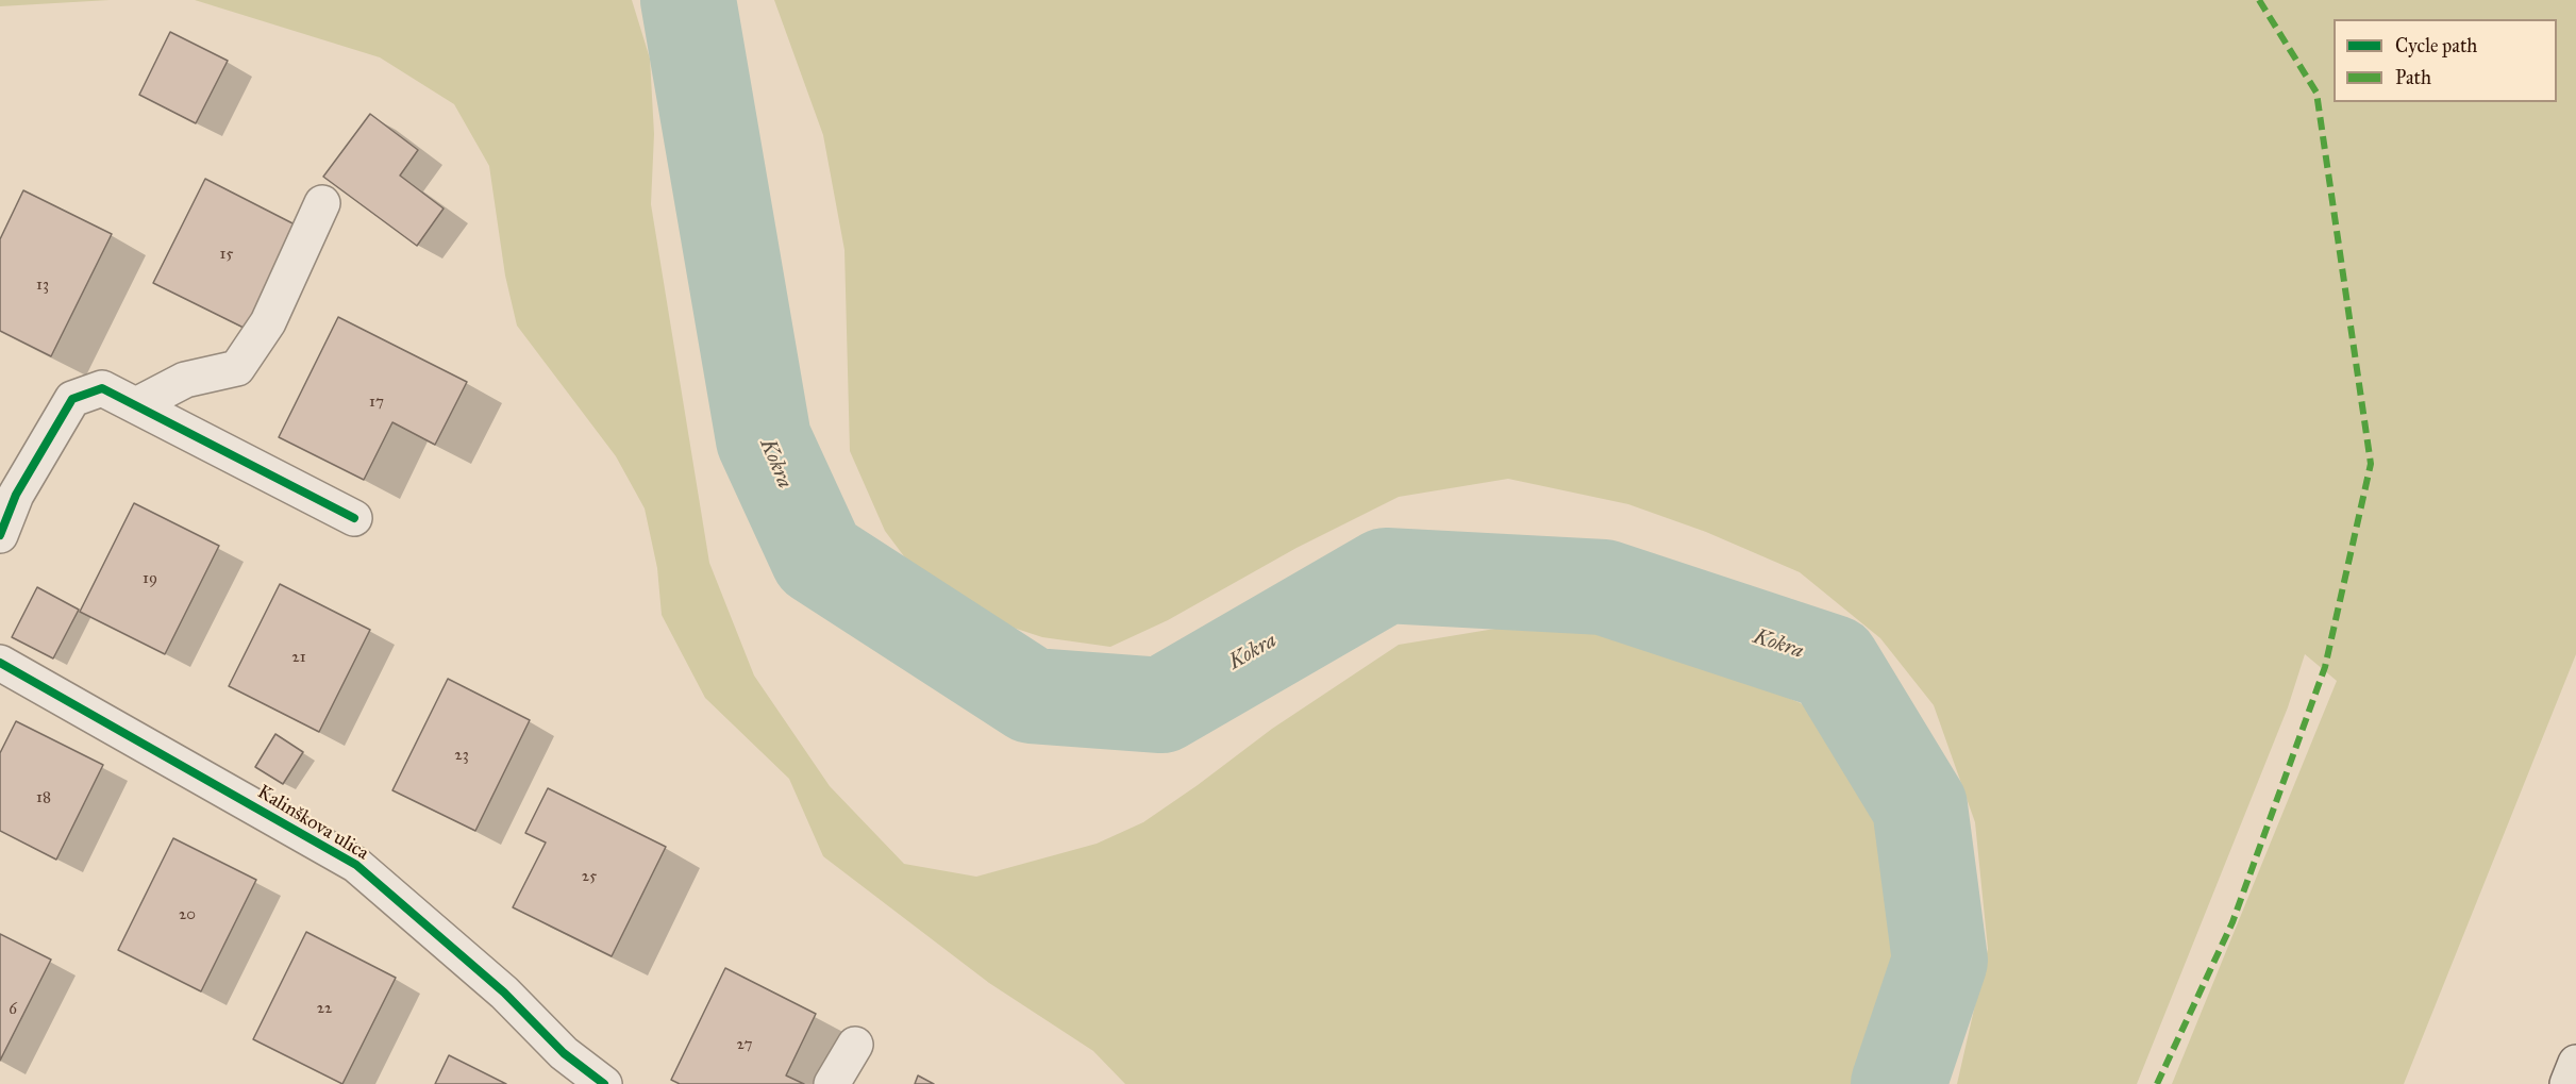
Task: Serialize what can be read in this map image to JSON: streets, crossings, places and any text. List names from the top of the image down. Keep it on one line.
{"streets":{"street":["Kalinškova ulica"]},"water":["Kokra"],"house_numbers":["15","13","17","19","21","23","18","25","20","22","6","27"],"legend":["Cycle path","Path"]}
